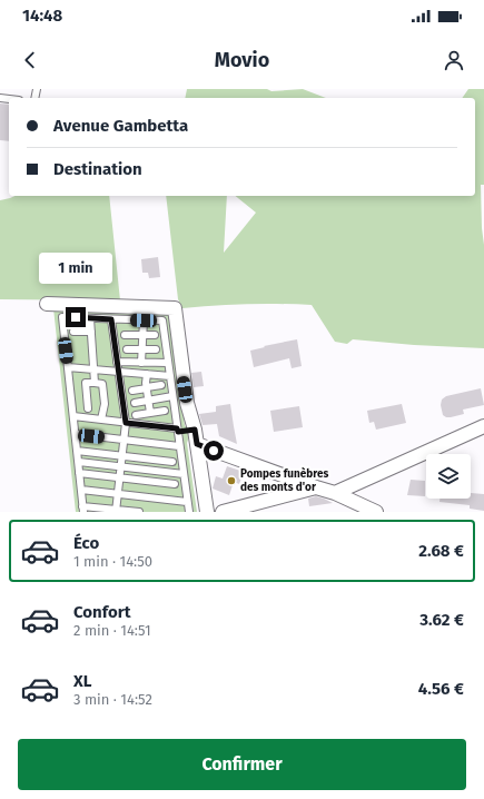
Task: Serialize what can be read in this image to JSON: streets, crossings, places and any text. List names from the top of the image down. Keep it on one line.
{"places":["Pompes funèbres des monts d'or"],"page":{"status":"14:48","header":"Movio","banner":["Avenue Gambetta","Destination"],"bubble":"1 min","list":[{"name":"Éco","note":"1 min · 14:50","value":"2.68 €"},{"name":"Confort","note":"2 min · 14:51","value":"3.62 €"},{"name":"XL","note":"3 min · 14:52","value":"4.56 €"}],"buttons":"Confirmer"}}
